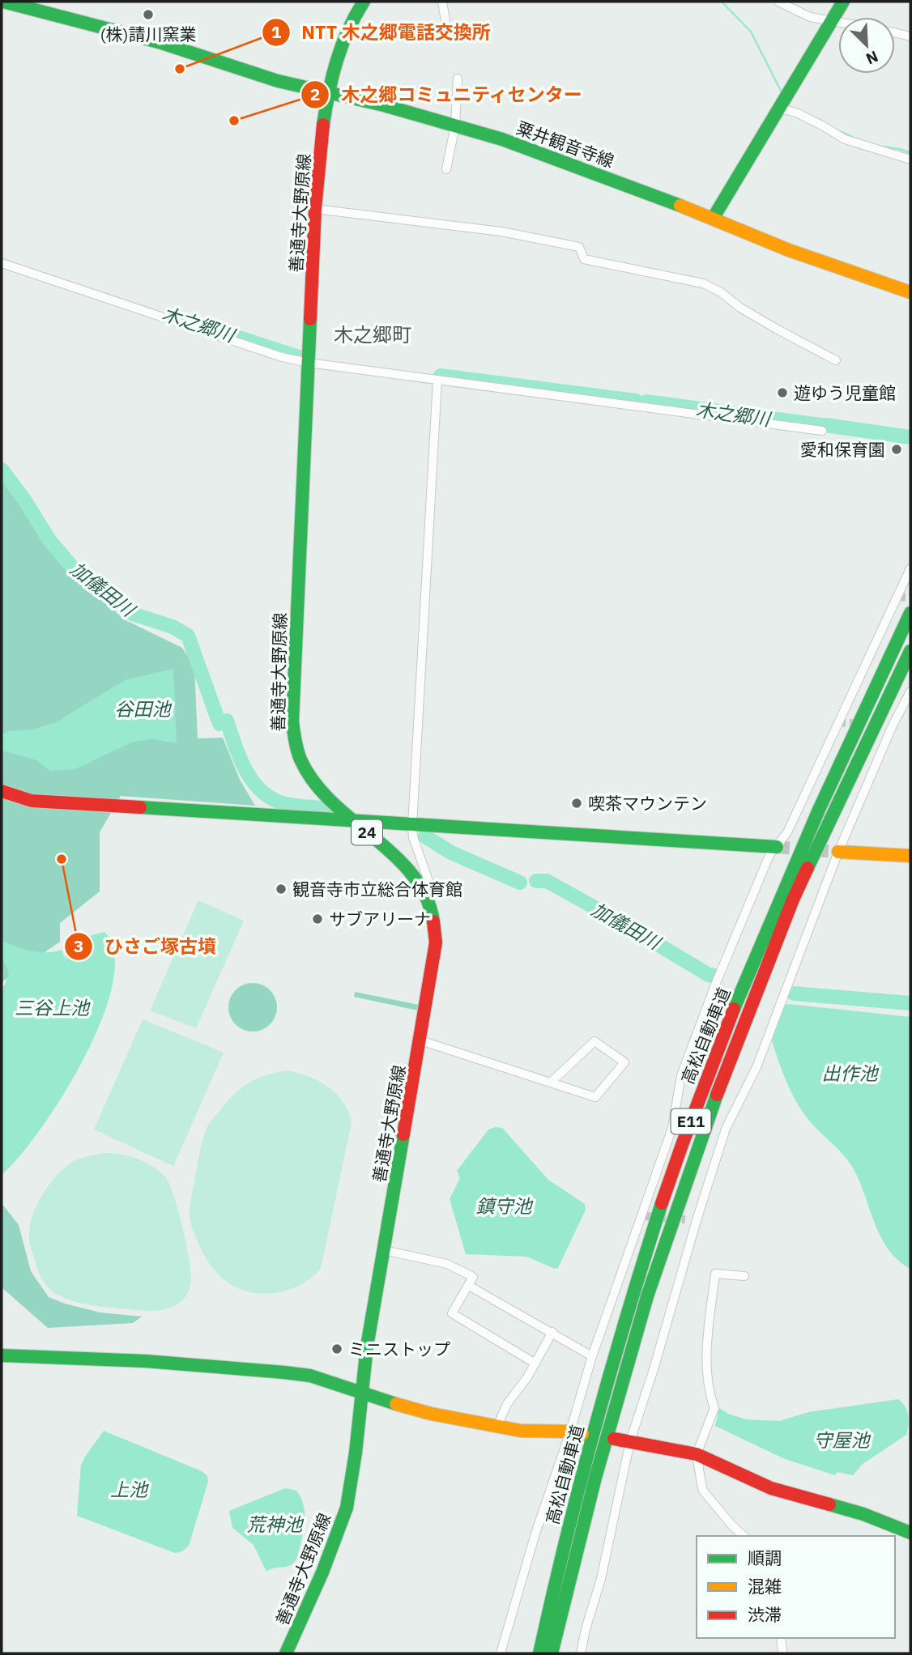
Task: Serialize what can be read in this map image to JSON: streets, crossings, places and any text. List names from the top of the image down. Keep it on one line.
{"streets":{"main road":["粟井観音寺線","善通寺大野原線","24","高松自動車道","E11"]},"crossings":[["粟井観音寺線","善通寺大野原線"]],"districts":["木之郷町"],"water":["木之郷川","加儀田川","谷田池","三谷上池","出作池","鎮守池","守屋池","上池","荒神池"],"places":["(株)請川窯業","NTT 木之郷電話交換所","木之郷コミュニティセンター","遊ゆう児童館","愛和保育園","喫茶マウンテン","ひさご塚古墳","観音寺市立総合体育館","サブアリーナ","ミニストップ"],"legend":["順調","混雑","渋滞"],"north":"bottom right"}
